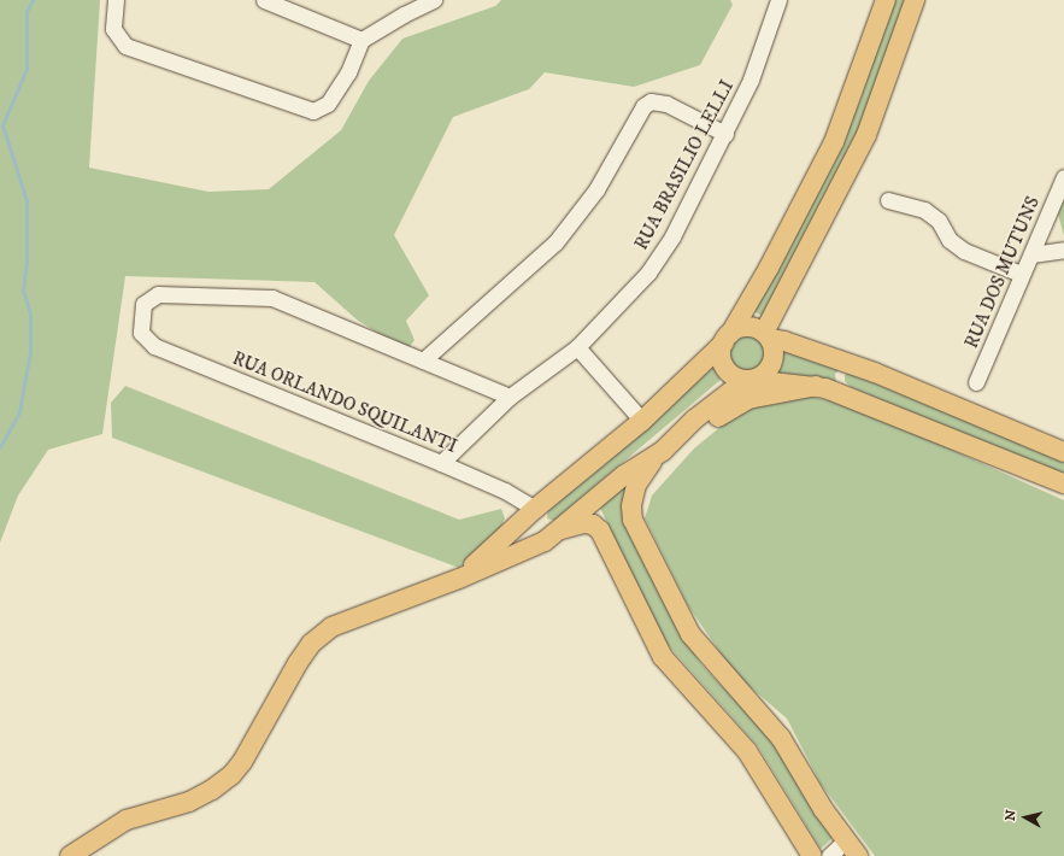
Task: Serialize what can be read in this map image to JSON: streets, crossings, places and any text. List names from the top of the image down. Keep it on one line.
{"streets":{"street":["RUA BRASILIO LELLI","RUA DOS MUTUNS","RUA ORLANDO SQUILANTI"]},"crossings":[["RUA BRASILIO LELLI","RUA ORLANDO SQUILANTI"]],"north":"left"}
